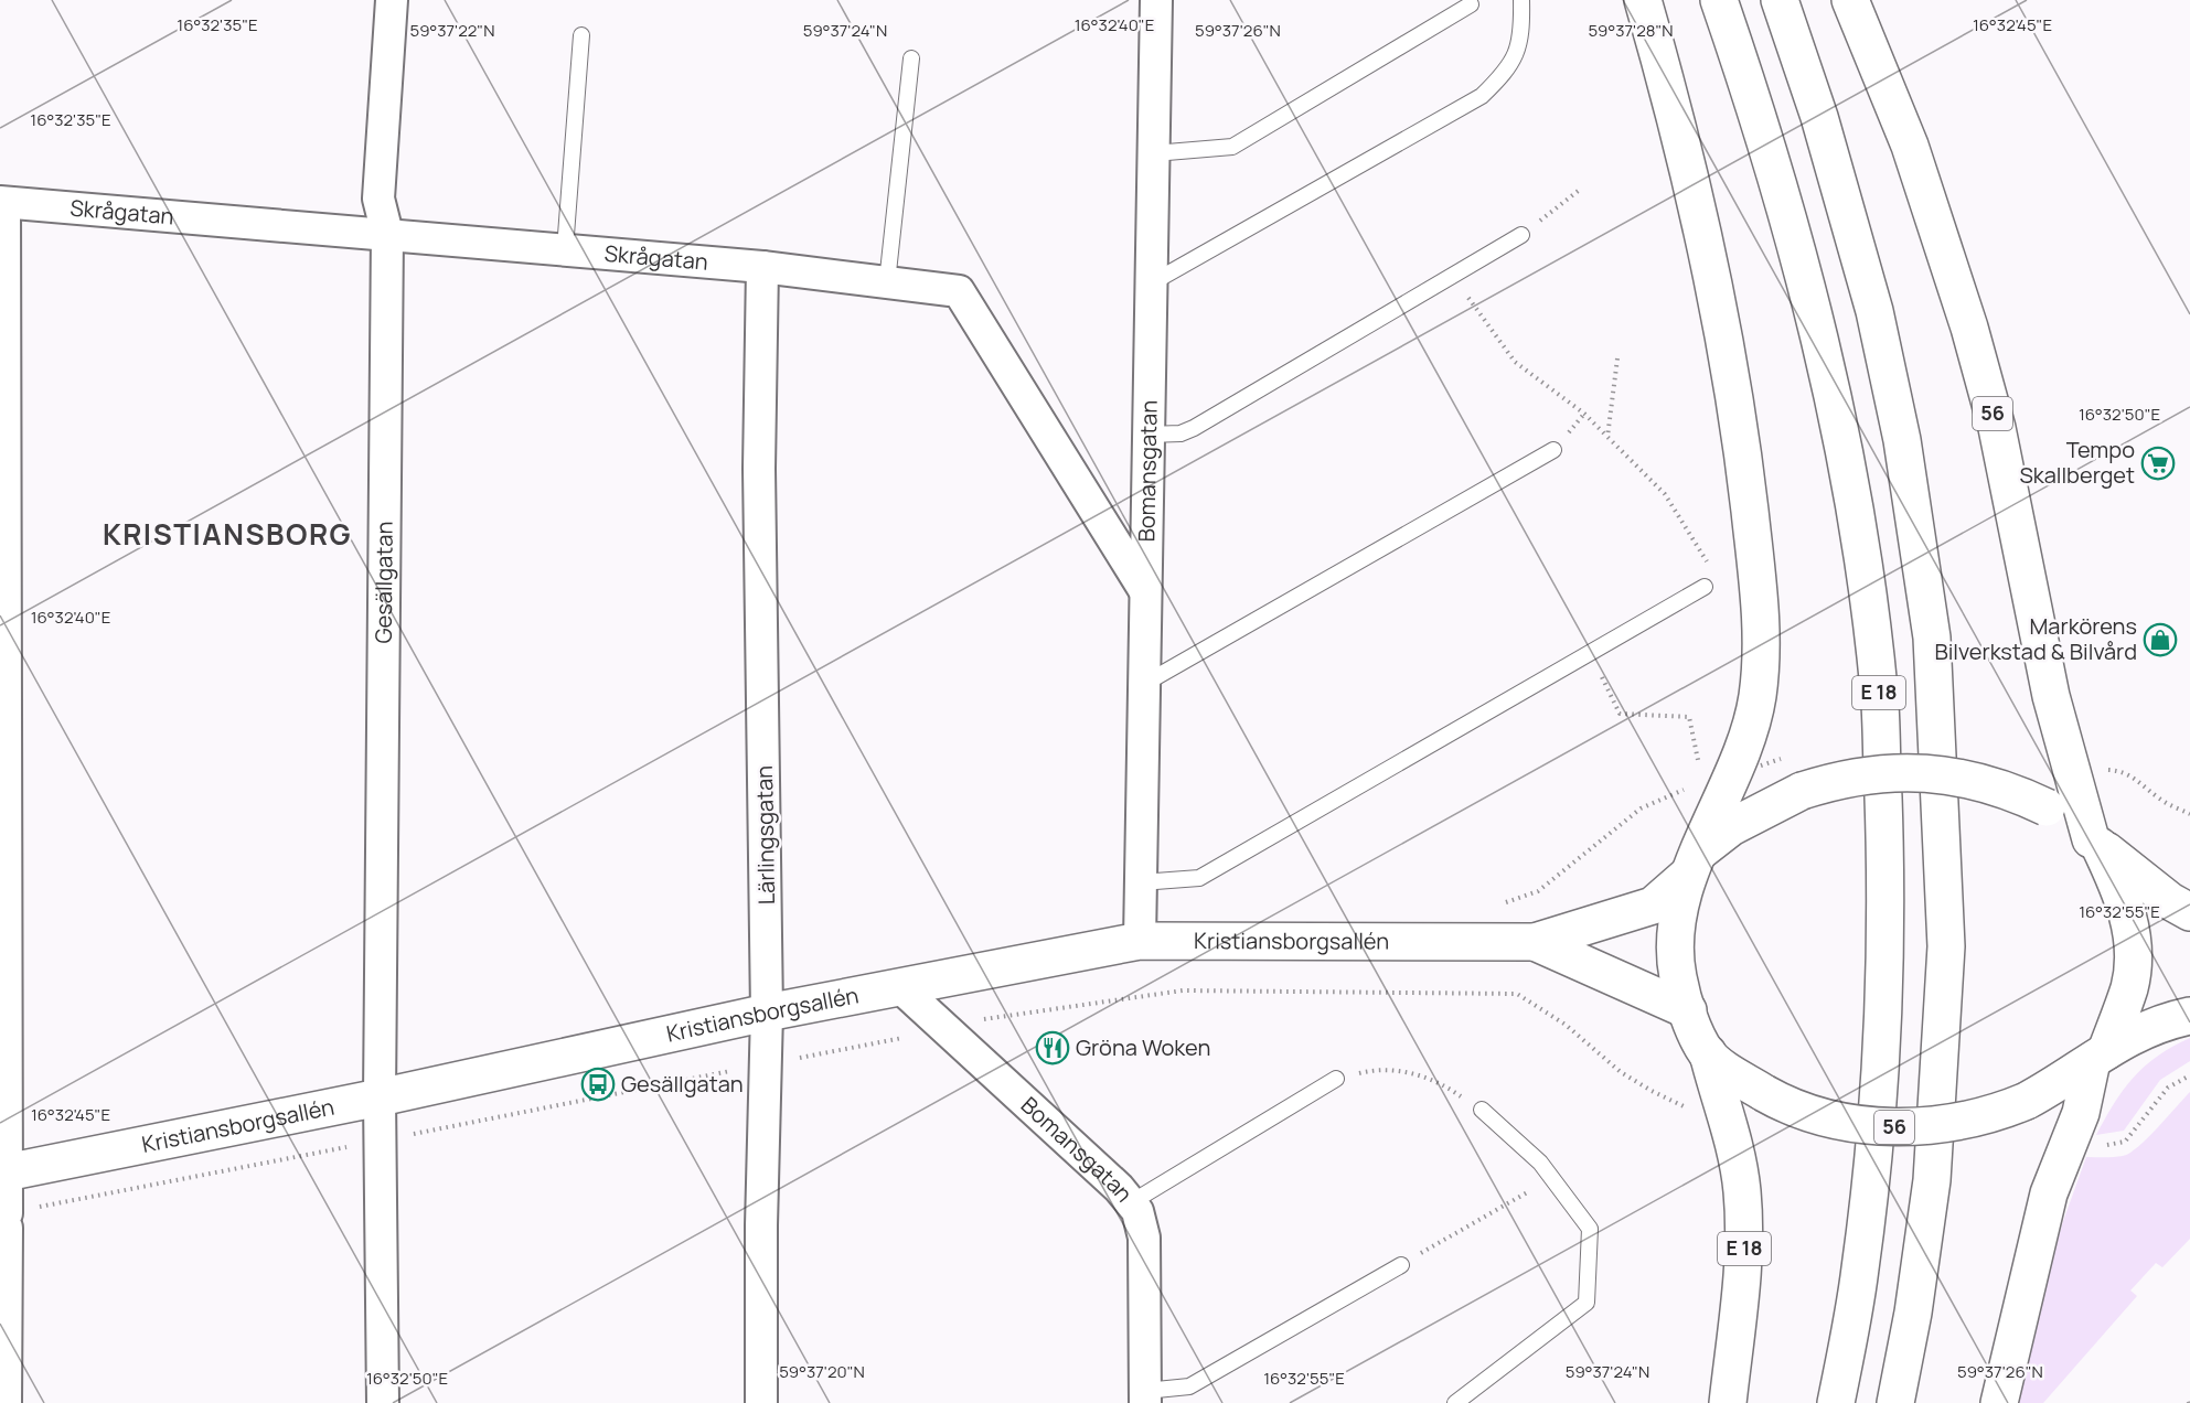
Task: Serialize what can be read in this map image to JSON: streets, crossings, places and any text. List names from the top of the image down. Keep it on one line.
{"streets":{"main road":["56","E 18","Kristiansborgsallén"],"street":["Skrågatan","Bomansgatan","Gesällgatan","Lärlingsgatan"]},"crossings":[["Skrågatan","Bomansgatan"],["Skrågatan","Gesällgatan"],["Skrågatan","Lärlingsgatan"],["56","E 18"],["56","Kristiansborgsallén"],["Bomansgatan","Kristiansborgsallén"],["Gesällgatan","Kristiansborgsallén"],["Lärlingsgatan","Kristiansborgsallén"]],"districts":["KRISTIANSBORG"],"places":{"supermarket":["Tempo Skallberget"],"shop":["Markörens Bilverkstad & Bilvård"],"restaurant":["Gröna Woken"],"bus stop":["Gesällgatan"]},"coordinates":["16°32'35\"E","16°32'40\"E","16°32'45\"E","59°37'22\"N","59°37'24\"N","59°37'26\"N","59°37'28\"N","16°32'50\"E","16°32'55\"E","59°37'20\"N"]}
